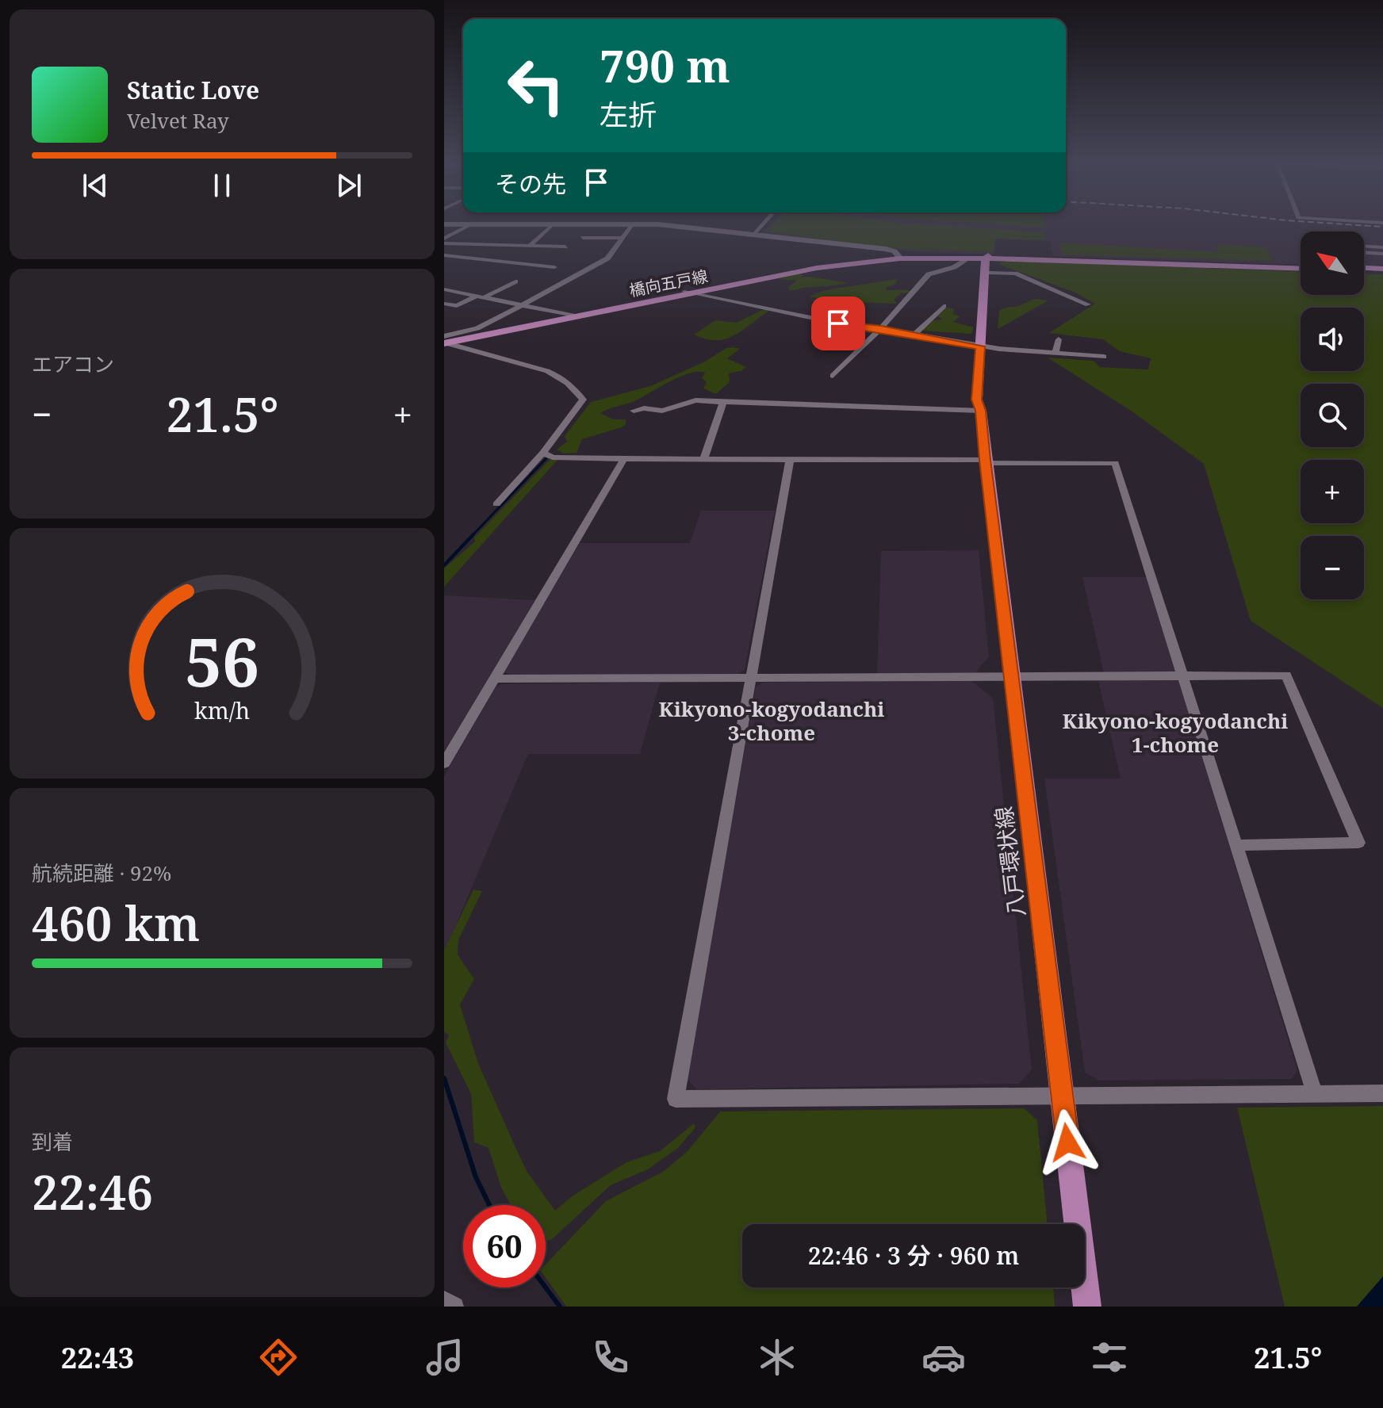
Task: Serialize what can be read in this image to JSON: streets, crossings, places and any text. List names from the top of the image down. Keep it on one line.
{"streets":{"main road":["橋向五戸線","八戸環状線"]},"districts":["Kikyono-kogyodanchi 3-chome","Kikyono-kogyodanchi 1-chome"],"north":"top left","page":{"turn":["790 m","左折"],"song":["Static Love","Velvet Ray"],"then":"その先","map_buttons":["+","−"],"tile":["エアコン",["航続距離 · 92%","460 km"],["到着","22:46"]],"heat":["−","21.5°","+"],"limit":"60","trip":"22:46 · 3 分 · 960 m","tabs":["22:43","21.5°"],"gauge":["56","km/h"]}}
